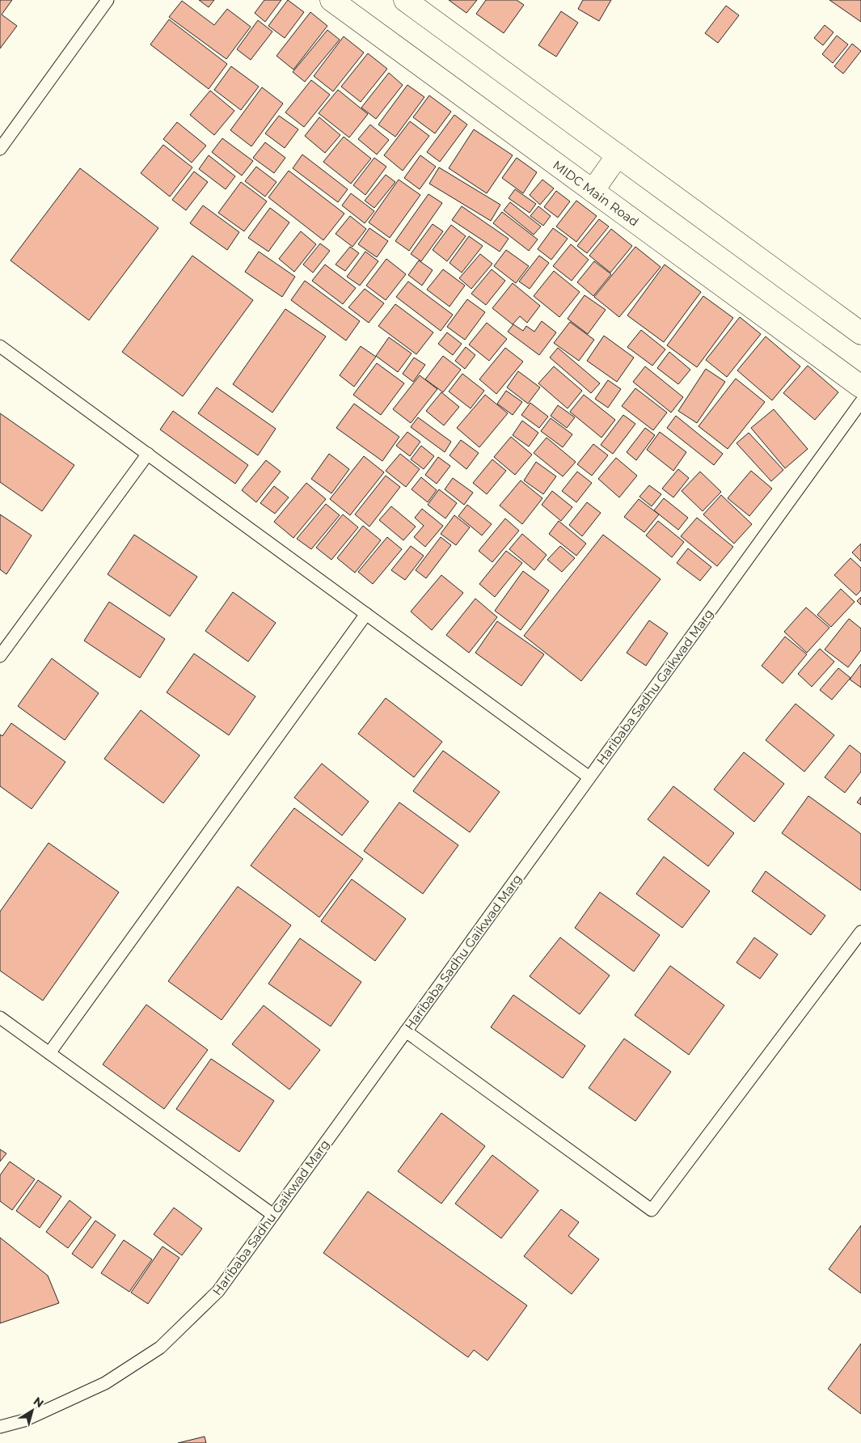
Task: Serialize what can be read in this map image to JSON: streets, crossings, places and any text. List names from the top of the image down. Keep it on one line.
{"streets":{"main road":["MIDC Main Road"],"lane":["Haribaba Sadhu Gaikwad Marg"]},"north":"top right"}
